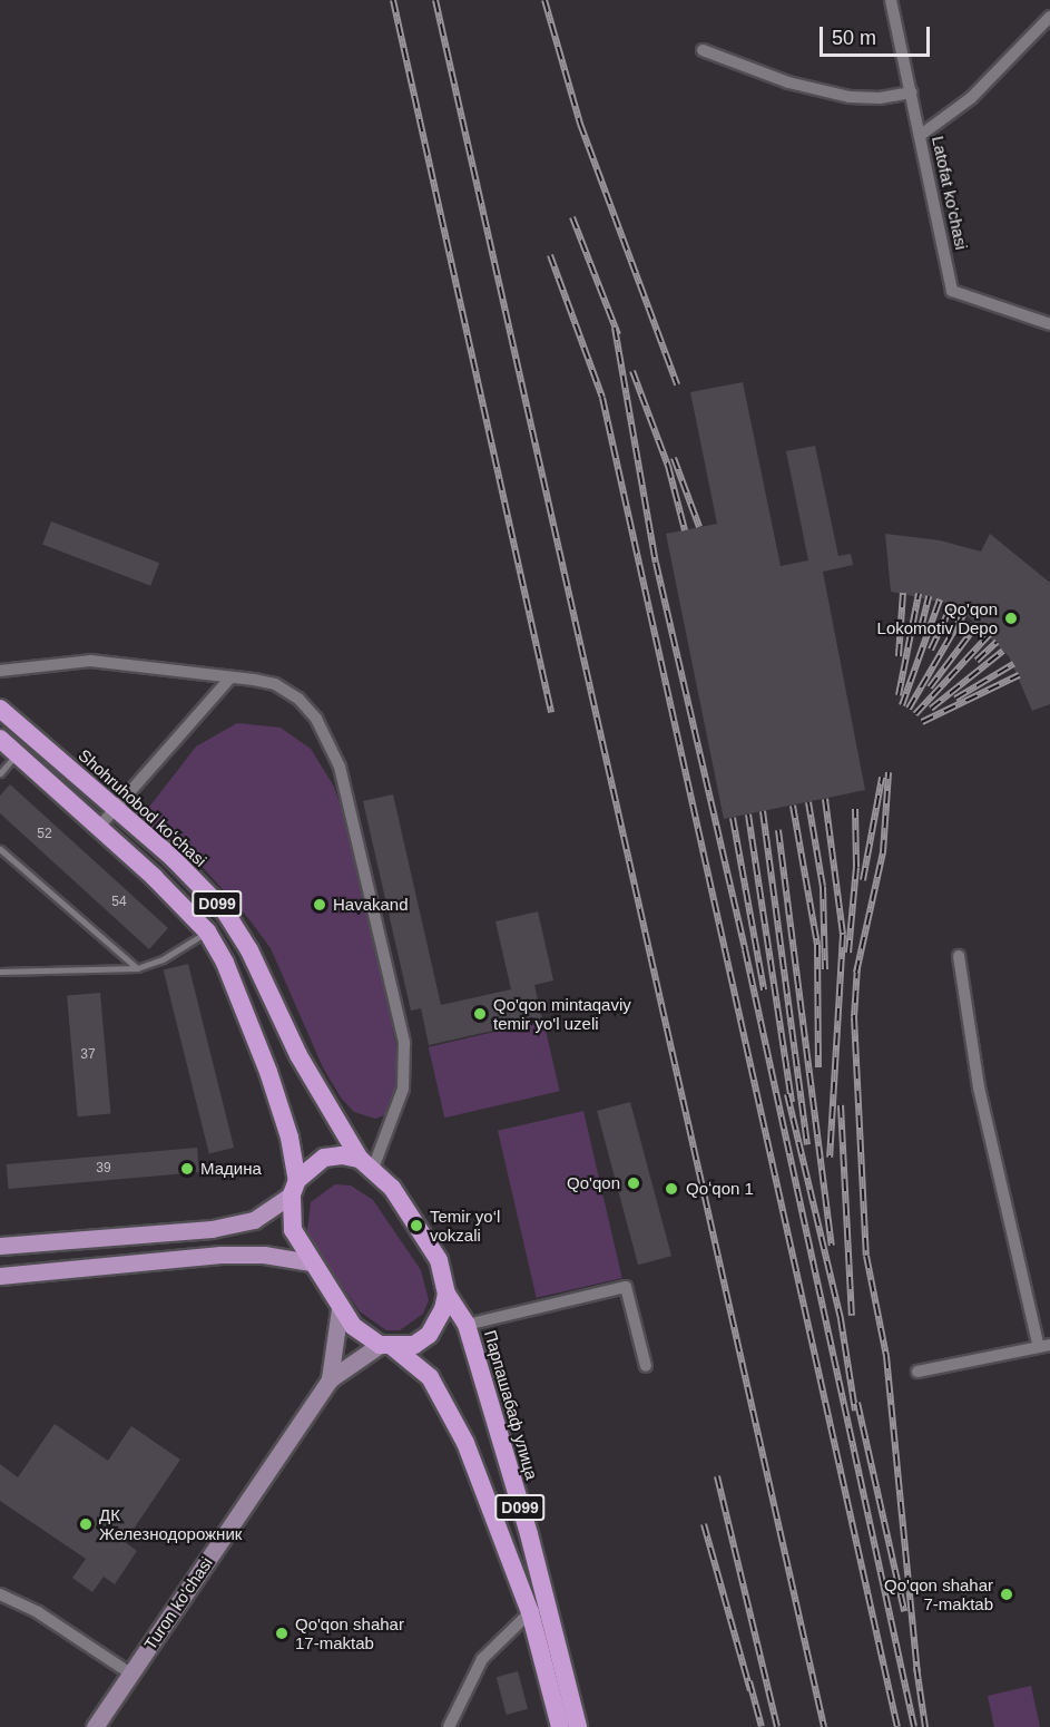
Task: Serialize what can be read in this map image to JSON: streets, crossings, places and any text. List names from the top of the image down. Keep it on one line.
{"streets":{"highway":["Shohruhobod koʻchasi","D099","Парпашабаф улица"],"main road":["Turon ko'chasi"],"street":["Latofat ko'chasi"]},"crossings":[["Shohruhobod koʻchasi","D099"],["D099","Парпашабаф улица"],["D099","Turon ko'chasi"]],"places":["Qo'qon Lokomotiv Depo","Havakand","Qo'qon mintaqaviy temir yo'l uzeli","Мадина","Qo'qon","Qoʻqon 1","Temir yo‘l vokzali","ДК Железнодорожник","Qo'qon shahar 7-maktab","Qo'qon shahar 17-maktab"],"house_numbers":["52","54","37","39"],"scale_bar":"50 m"}
